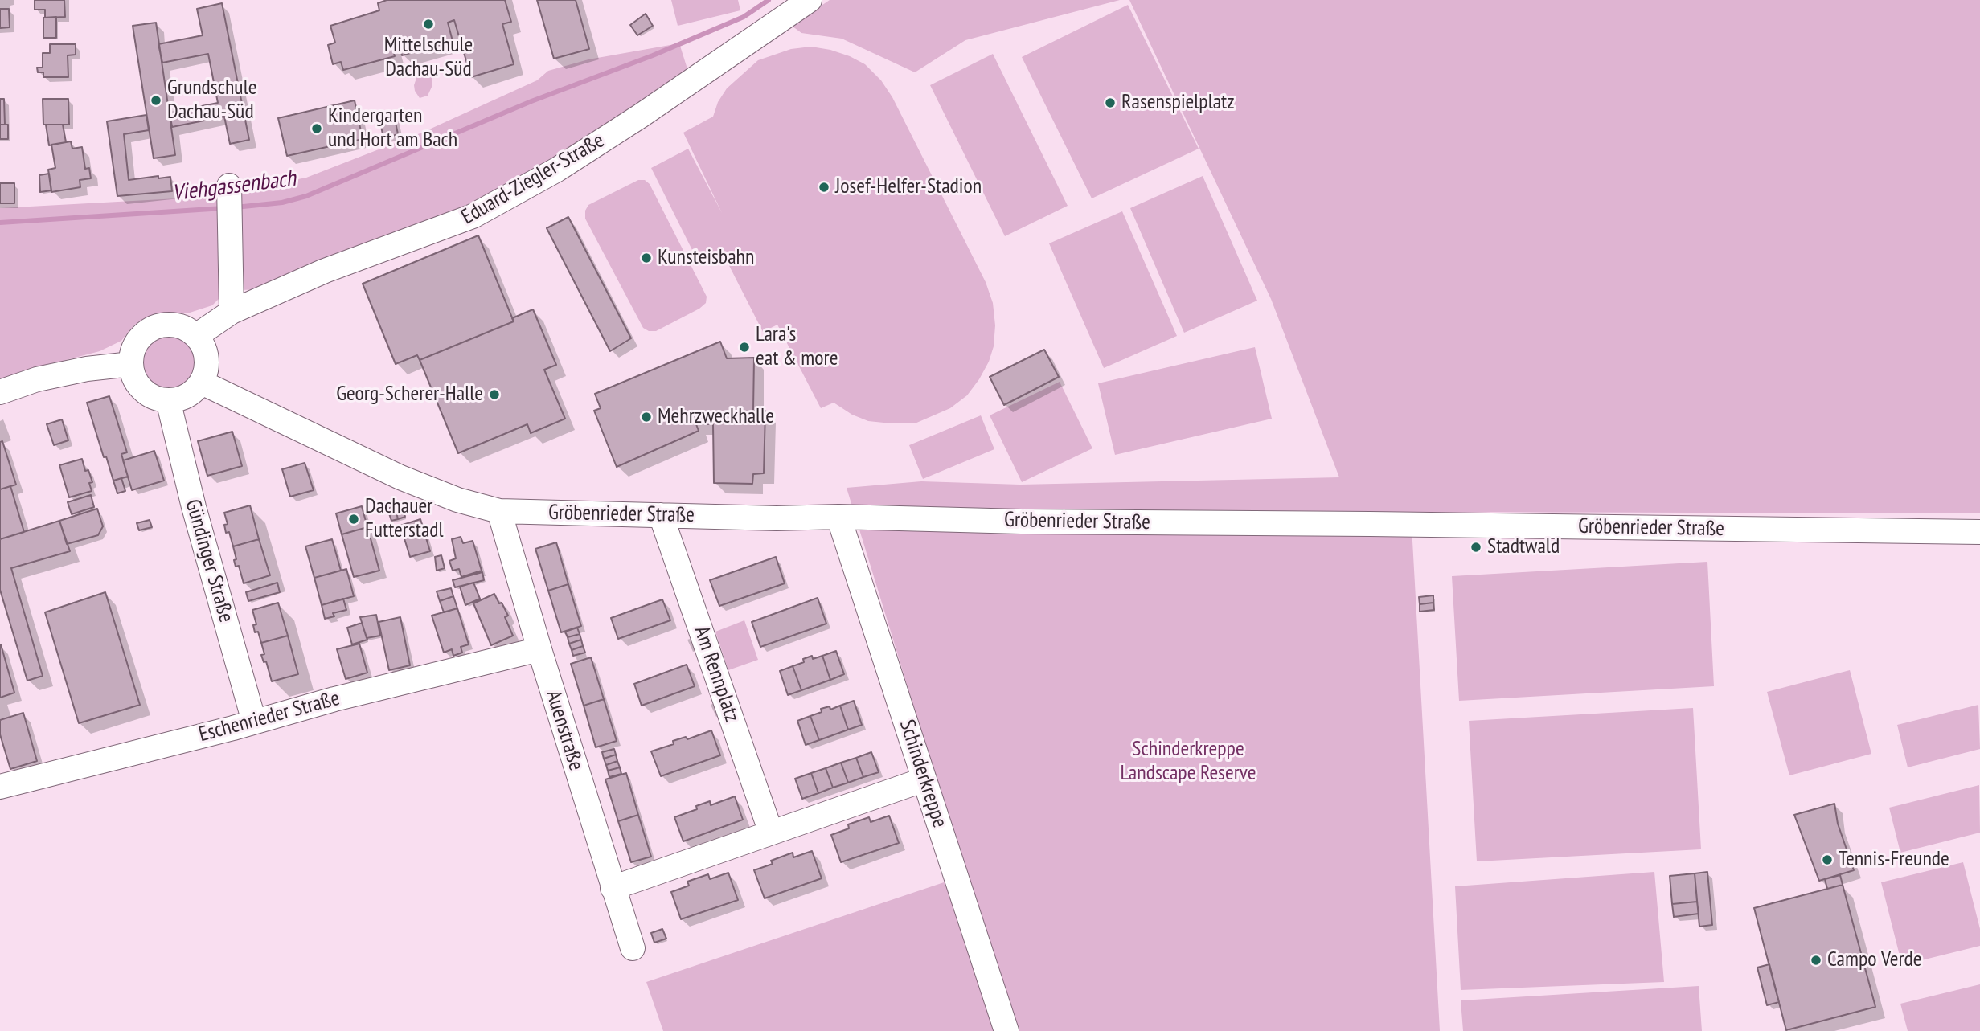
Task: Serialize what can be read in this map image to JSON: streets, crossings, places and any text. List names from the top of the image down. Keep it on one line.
{"streets":{"street":["Eduard-Ziegler-Straße","Gröbenrieder Straße","Gündinger Straße","Am Rennplatz","Eschenrieder Straße","Auenstraße","Schinderkreppe"]},"crossings":[["Eduard-Ziegler-Straße","Gröbenrieder Straße"],["Eduard-Ziegler-Straße","Gündinger Straße"],["Gröbenrieder Straße","Gündinger Straße"],["Gröbenrieder Straße","Am Rennplatz"],["Gröbenrieder Straße","Auenstraße"],["Gröbenrieder Straße","Schinderkreppe"],["Gündinger Straße","Eschenrieder Straße"],["Eschenrieder Straße","Auenstraße"]],"water":["Viehgassenbach"],"parks":["Schinderkreppe Landscape Reserve"],"places":["Mittelschule Dachau-Süd","Grundschule Dachau-Süd","Rasenspielplatz","Kindergarten und Hort am Bach","Josef-Helfer-Stadion","Kunsteisbahn","Lara's eat & more","Georg-Scherer-Halle","Mehrzweckhalle","Dachauer Futterstadl","Stadtwald","Tennis-Freunde","Campo Verde"]}
